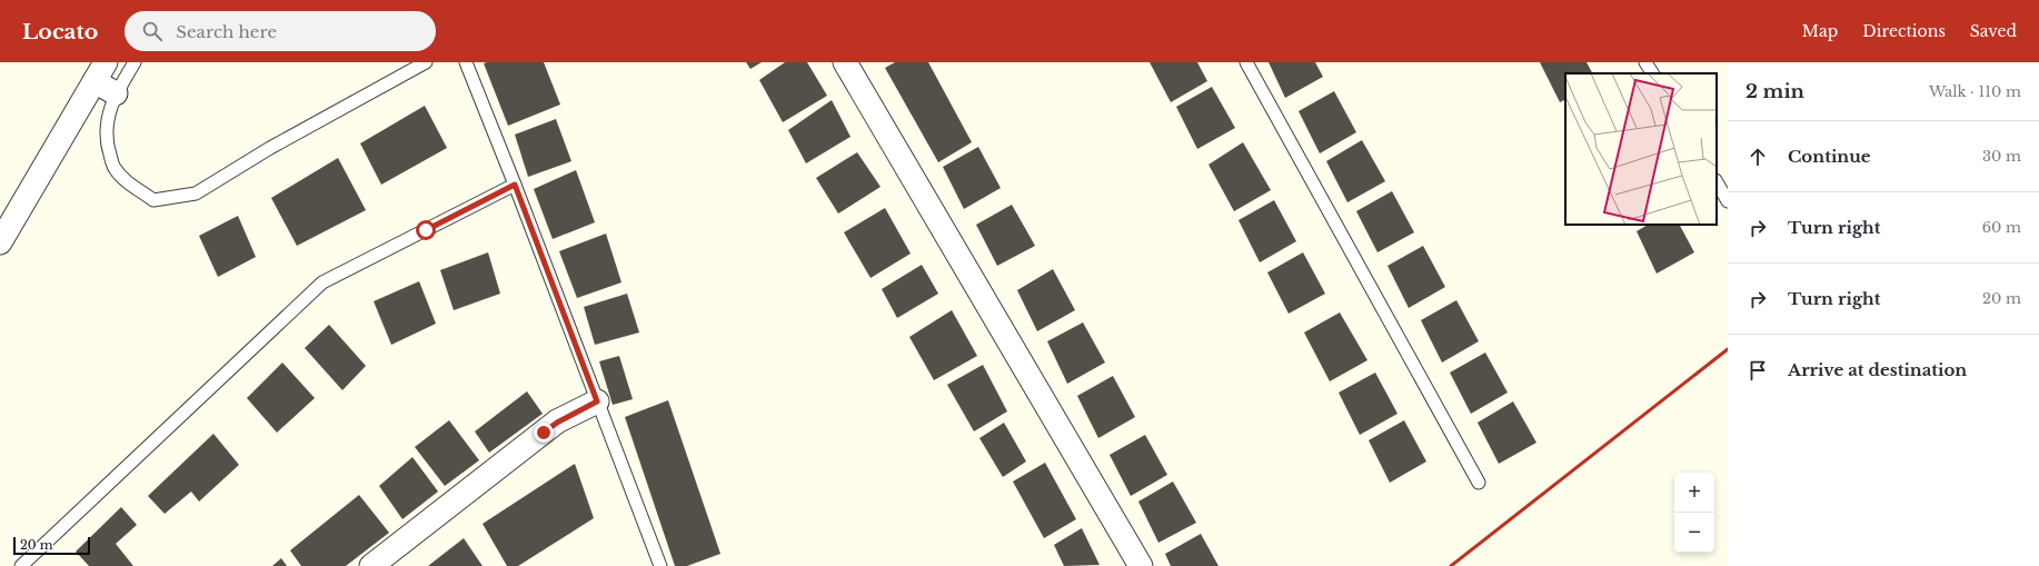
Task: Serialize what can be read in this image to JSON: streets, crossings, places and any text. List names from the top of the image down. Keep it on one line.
{"scale_bar":"20 m","page":{"header":"Locato","search":"Search here","nav":["Map","Directions","Saved"],"heading":["2 min","Walk · 110 m"],"list":[["Continue","30 m"],["Turn right","60 m"],["Turn right","20 m"],"Arrive at destination"],"map_buttons":["+","−"],"scale":"20 m"}}
